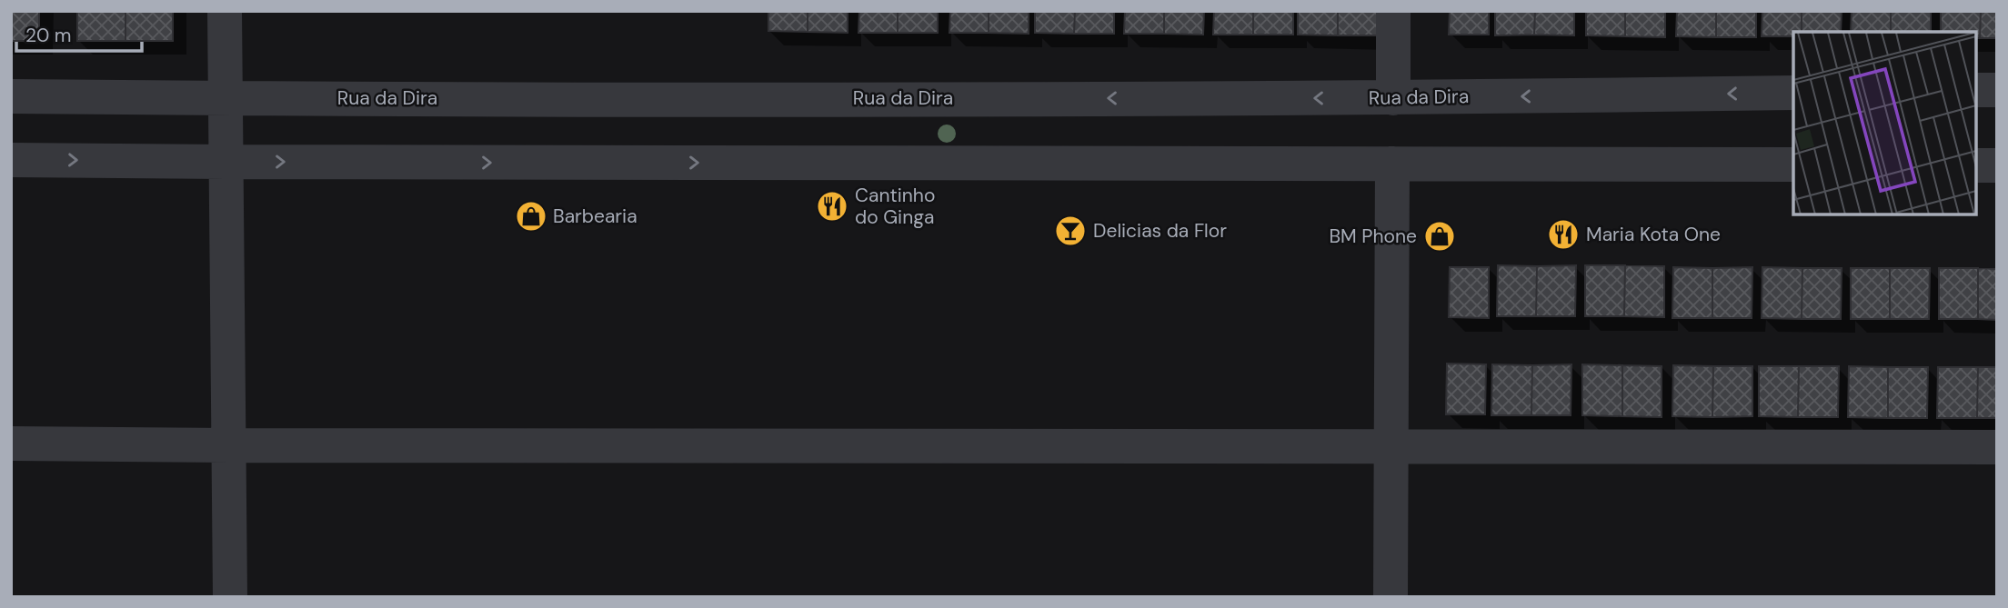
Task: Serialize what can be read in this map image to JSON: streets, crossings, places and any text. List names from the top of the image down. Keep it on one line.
{"streets":{"street":["Rua da Dira"]},"places":{"restaurant":["Cantinho do Ginga","Maria Kota One"],"shop":["Barbearia","BM Phone"],"bar":["Delicias da Flor"]},"scale_bar":"20 m"}
